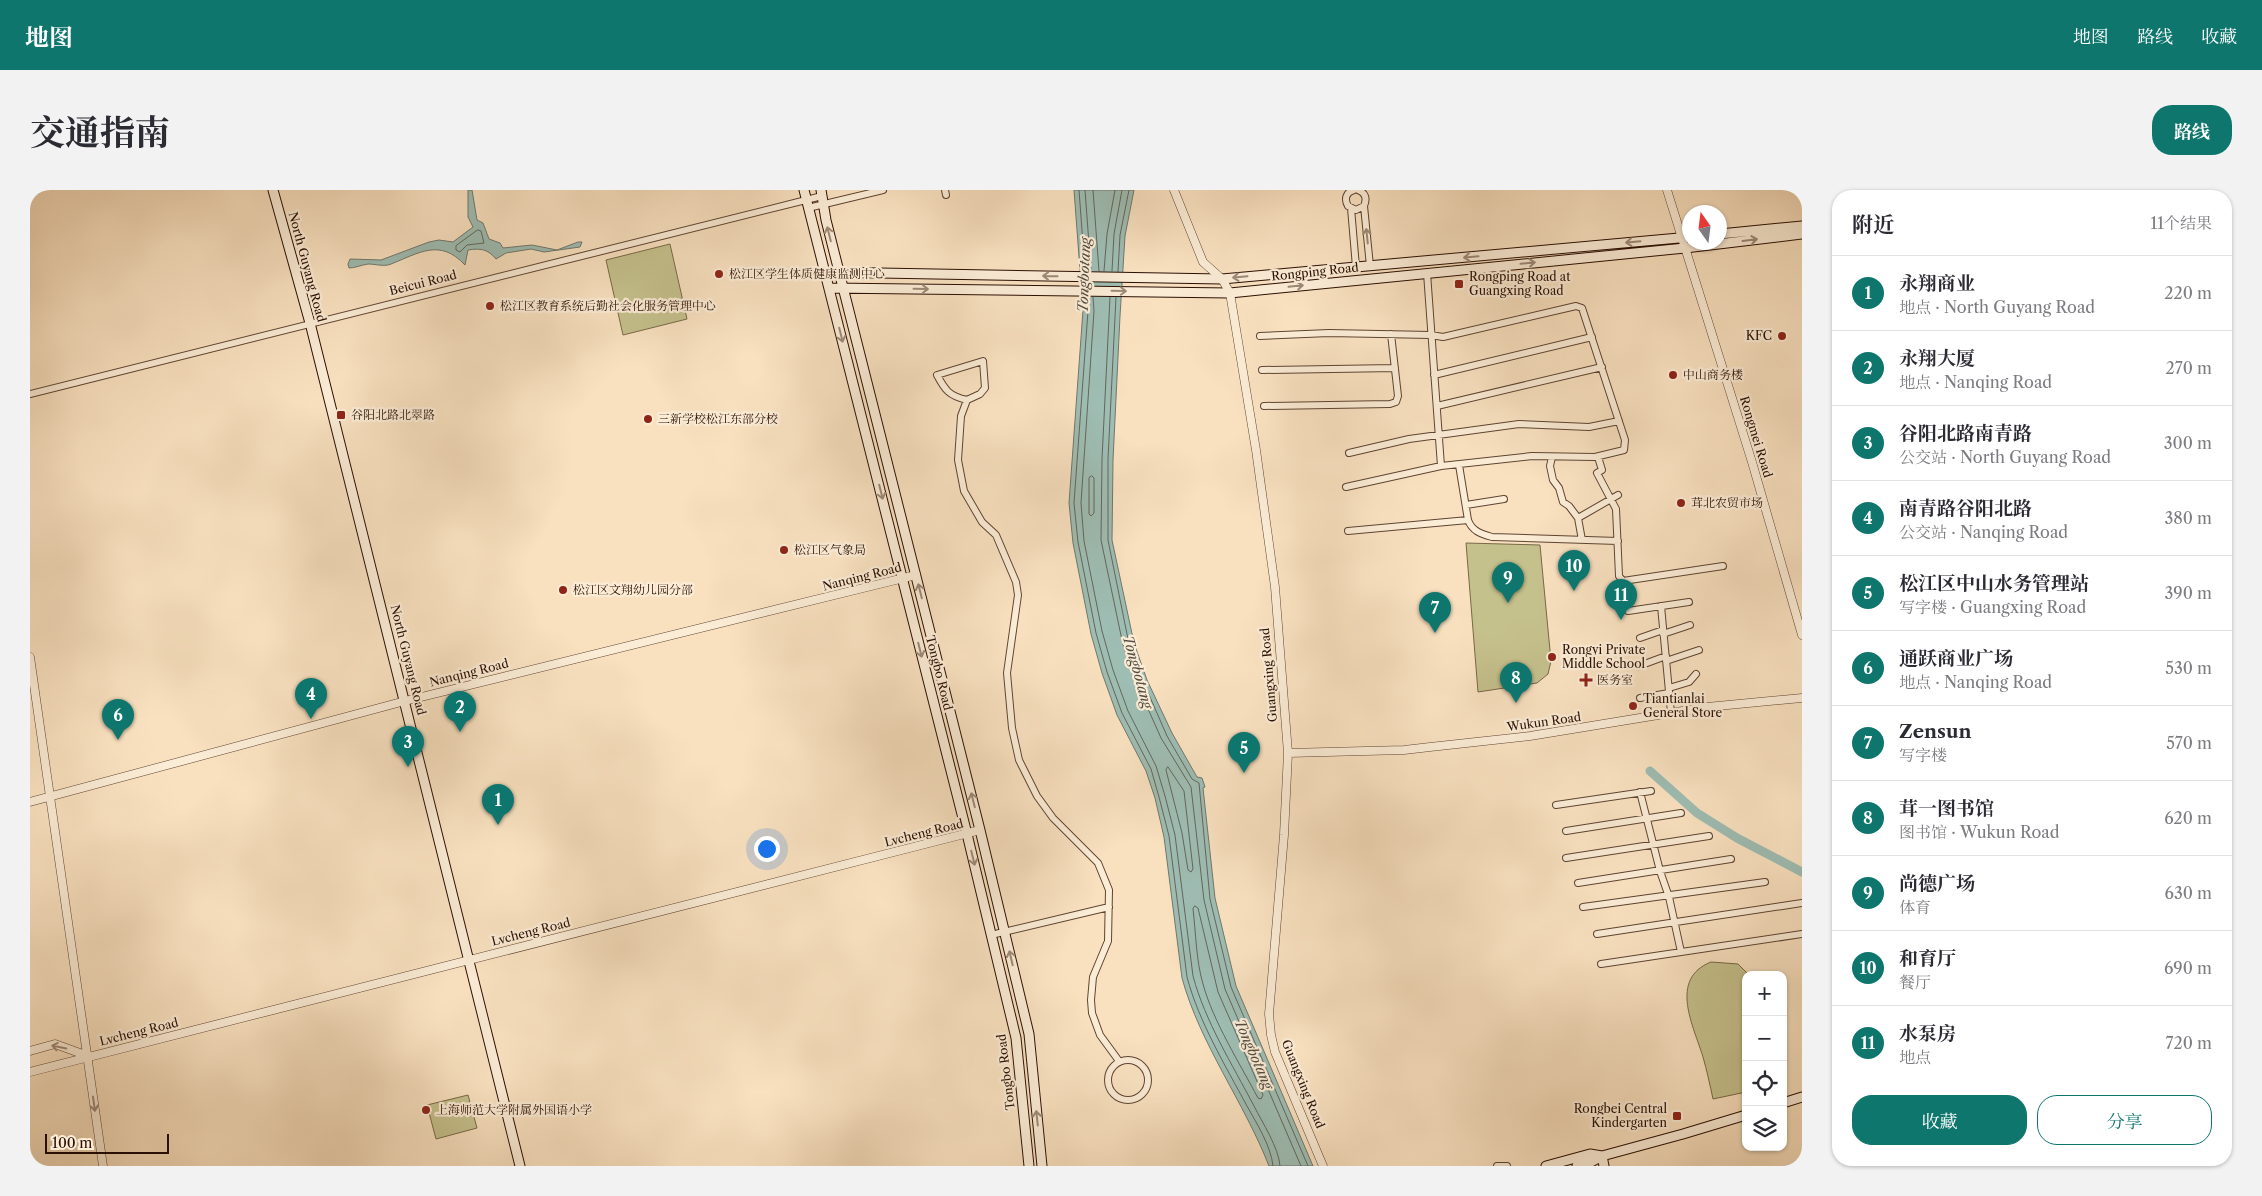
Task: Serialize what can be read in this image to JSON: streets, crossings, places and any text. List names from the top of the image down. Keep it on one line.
{"streets":{"main road":["North Guyang Road","Rongping Road","Tongbo Road"],"street":["Beicui Road","Rongmei Road","Nanqing Road","Guangxing Road","Wukun Road","Lvcheng Road"]},"crossings":[["North Guyang Road","Beicui Road"],["North Guyang Road","Nanqing Road"],["North Guyang Road","Lvcheng Road"],["Rongping Road","Tongbo Road"],["Rongping Road","Guangxing Road"],["Beicui Road","Tongbo Road"],["Nanqing Road","Tongbo Road"],["Tongbo Road","Lvcheng Road"],["Guangxing Road","Wukun Road"]],"water":["Tongbotang"],"places":{"other":["松江区学生体质健康监测中心","松江区教育系统后勤社会化服务管理中心","KFC","中山商务楼","三新学校松江东部分校","茸北农贸市场","松江区气象局","松江区文翔幼儿园分部","Rongyi Private Middle School","Tiantianlai General Store","上海师范大学附属外国语小学"],"transit":["Rongping Road at Guangxing Road","谷阳北路北翠路","Rongbei Central Kindergarten"],"health":["医务室"]},"scale_bar":"100 m","north":"top","page":{"header":"地图","nav":["地图","路线","收藏"],"title":"交通指南","buttons":["路线",["收藏","分享"]],"heading":["附近","11个结果"],"list":[{"mark":"1","name":"永翔商业","note":"地点 · North Guyang Road","value":"220 m"},{"mark":"2","name":"永翔大厦","note":"地点 · Nanqing Road","value":"270 m"},{"mark":"3","name":"谷阳北路南青路","note":"公交站 · North Guyang Road","value":"300 m"},{"mark":"4","name":"南青路谷阳北路","note":"公交站 · Nanqing Road","value":"380 m"},{"mark":"5","name":"松江区中山水务管理站","note":"写字楼 · Guangxing Road","value":"390 m"},{"mark":"6","name":"通跃商业广场","note":"地点 · Nanqing Road","value":"530 m"},{"mark":"7","name":"Zensun","note":"写字楼","value":"570 m"},{"mark":"8","name":"茸一图书馆","note":"图书馆 · Wukun Road","value":"620 m"},{"mark":"9","name":"尚德广场","note":"体育","value":"630 m"},{"mark":"10","name":"和育厅","note":"餐厅","value":"690 m"},{"mark":"11","name":"水泵房","note":"地点","value":"720 m"}],"pins":["10","9","11","7","8","4","2","6","3","5","1"],"map_buttons":["+","−"],"scale":"100 m"}}
